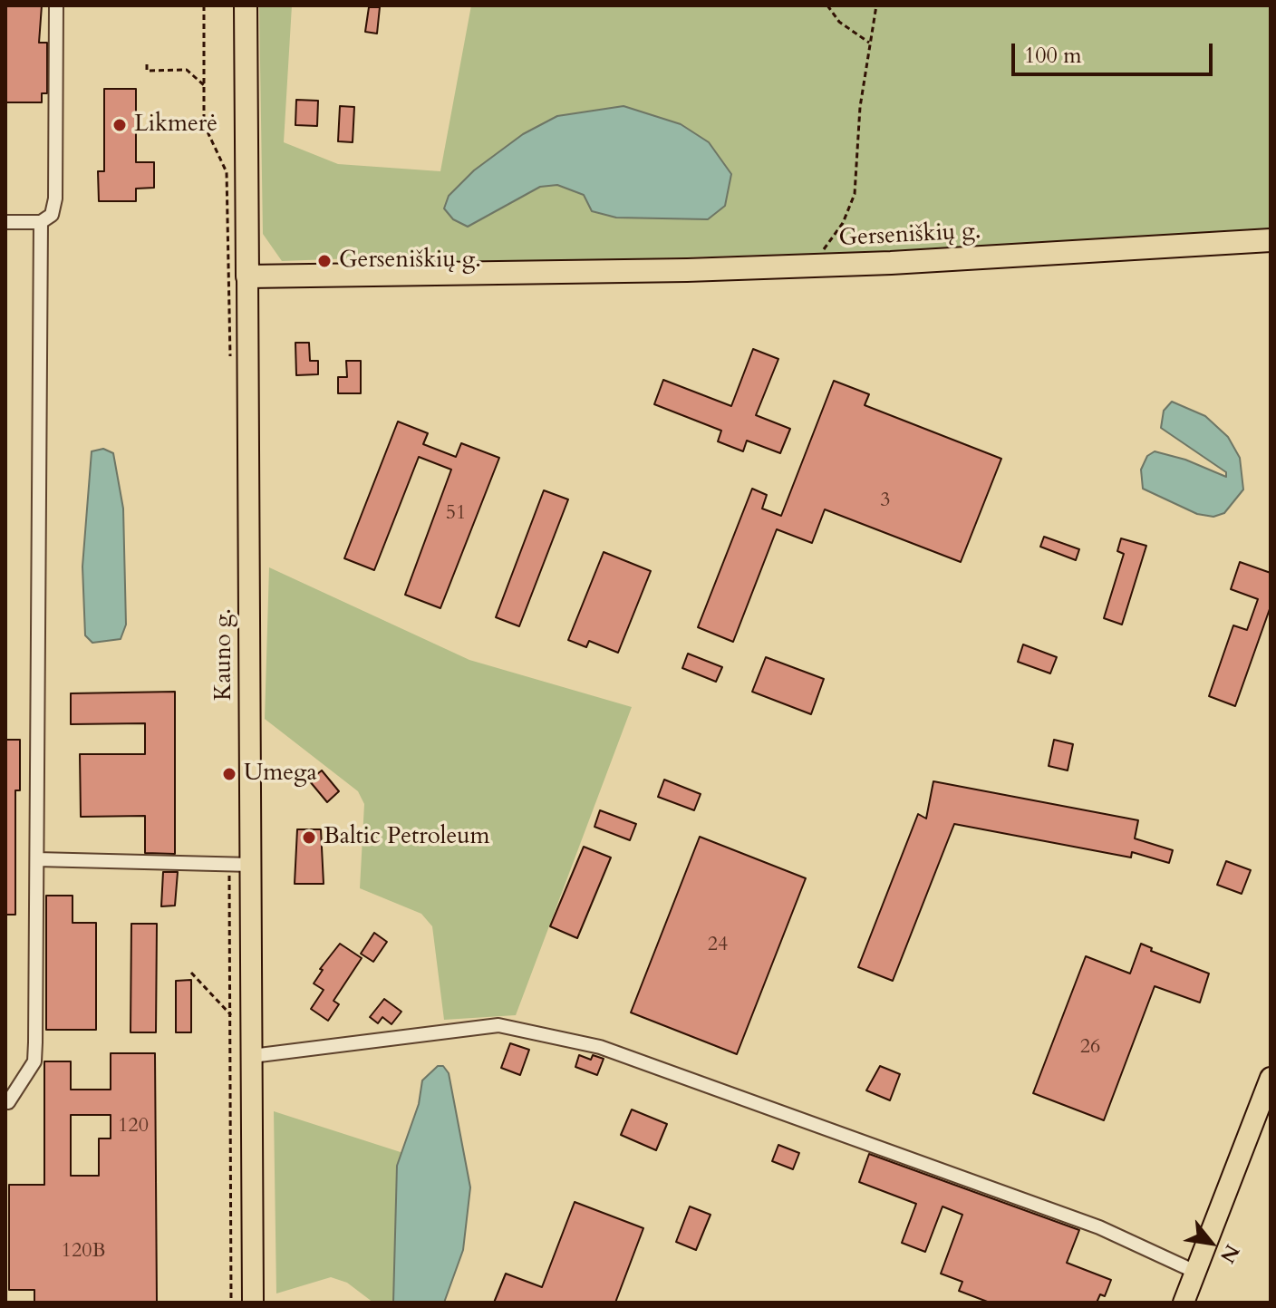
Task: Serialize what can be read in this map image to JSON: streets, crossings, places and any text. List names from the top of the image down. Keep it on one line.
{"streets":{"highway":["Gerseniškių g.","Kauno g."]},"crossings":[["Gerseniškių g.","Kauno g."]],"places":["Likmerė","Gerseniškių g.","Umega","Baltic Petroleum"],"house_numbers":["3","51","24","26","120","120B"],"scale_bar":"100 m","north":"bottom right"}
